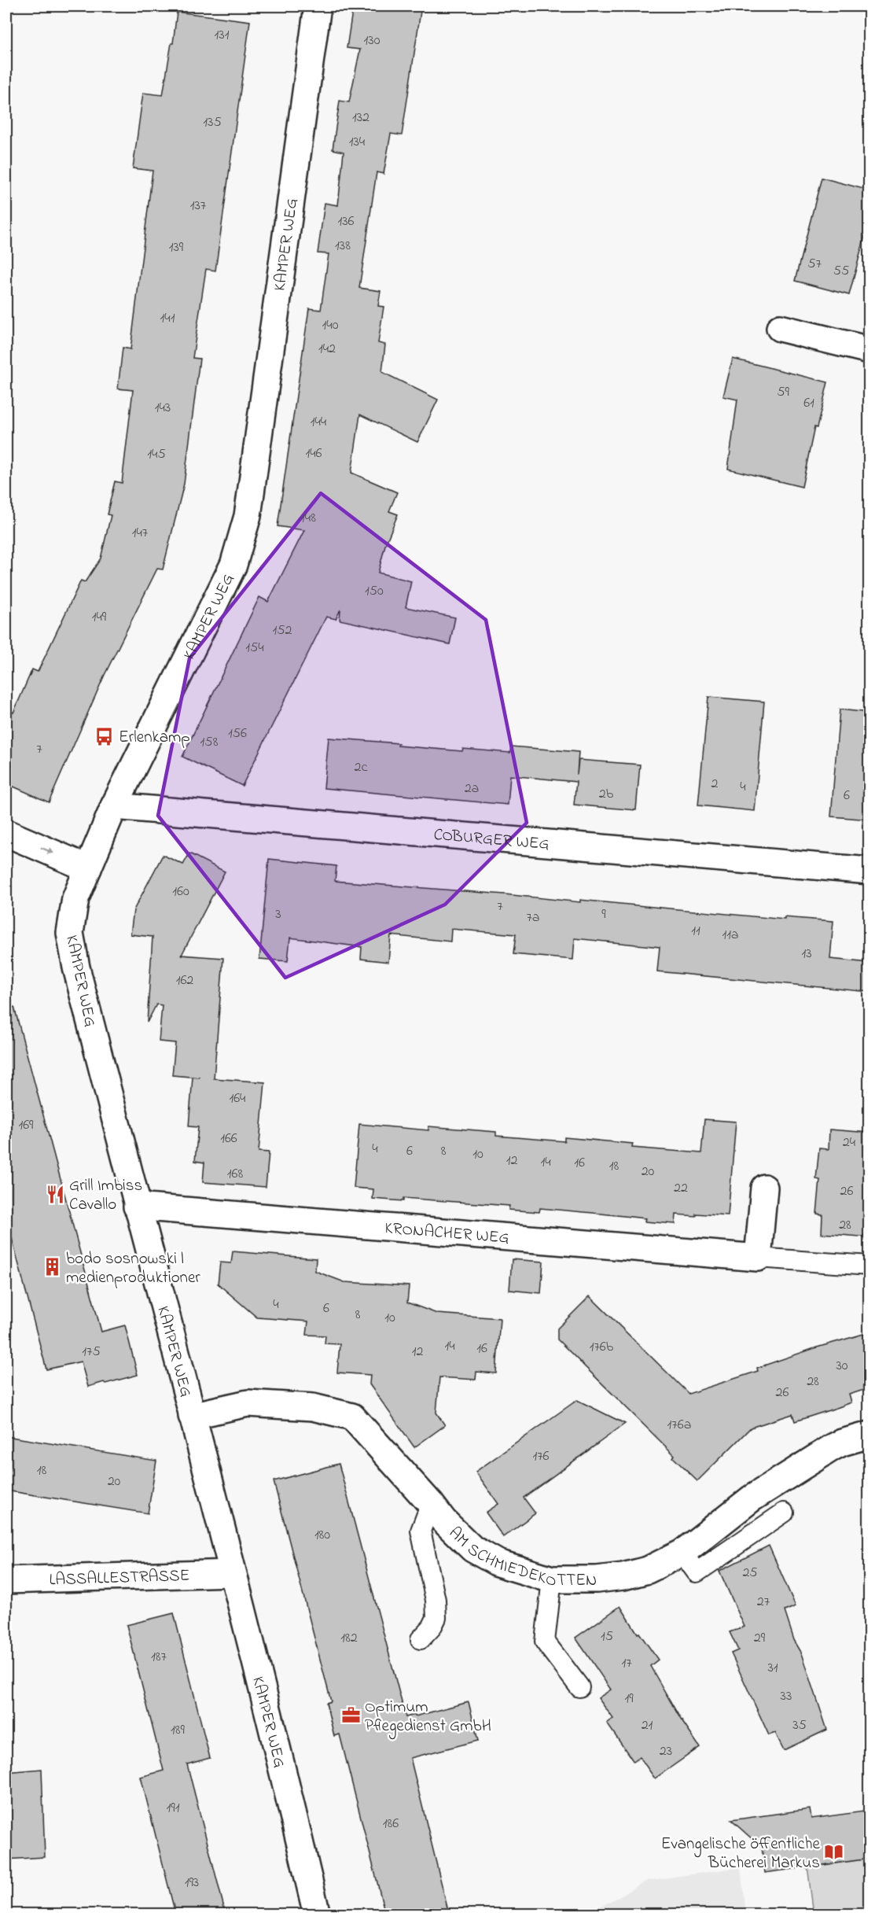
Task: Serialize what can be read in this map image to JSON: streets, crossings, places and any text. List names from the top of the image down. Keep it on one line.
{"streets":{"street":["KAMPER WEG","COBURGER WEG","KRONACHER WEG","AM SCHMIEDEKOTTEN","LASSALLESTRASSE"]},"crossings":[["KAMPER WEG","COBURGER WEG"],["KAMPER WEG","KRONACHER WEG"],["KAMPER WEG","AM SCHMIEDEKOTTEN"],["KAMPER WEG","LASSALLESTRASSE"]],"places":{"bus stop":["Erlenkamp"],"restaurant":["Grill Imbiss Cavallo"],"building":["bodo sosnowski | medienproduktioner"],"office":["Optimum Pflegedienst GmbH"],"library":["Evangelische öffentliche Bücherei Markus"]},"house_numbers":["131","130","132","135","134","137","136","138","139","57","55","141","140","142","59","61","143","144","146","145","148","147","150","149","152","154","156","158","7","2c","2","4","2a","2b","6","160","7","3","9","7a","11","11a","13","162","164","169","166","24","4","6","8","10","12","14","16","18","20","168","22","26","28","4","6","8","10","14","176b","16","175","12","30","28","26","176a","176","18","20","180","25","27","15","182","29","187","17","31","33","19","21","35","189","23","191","186","193"]}
